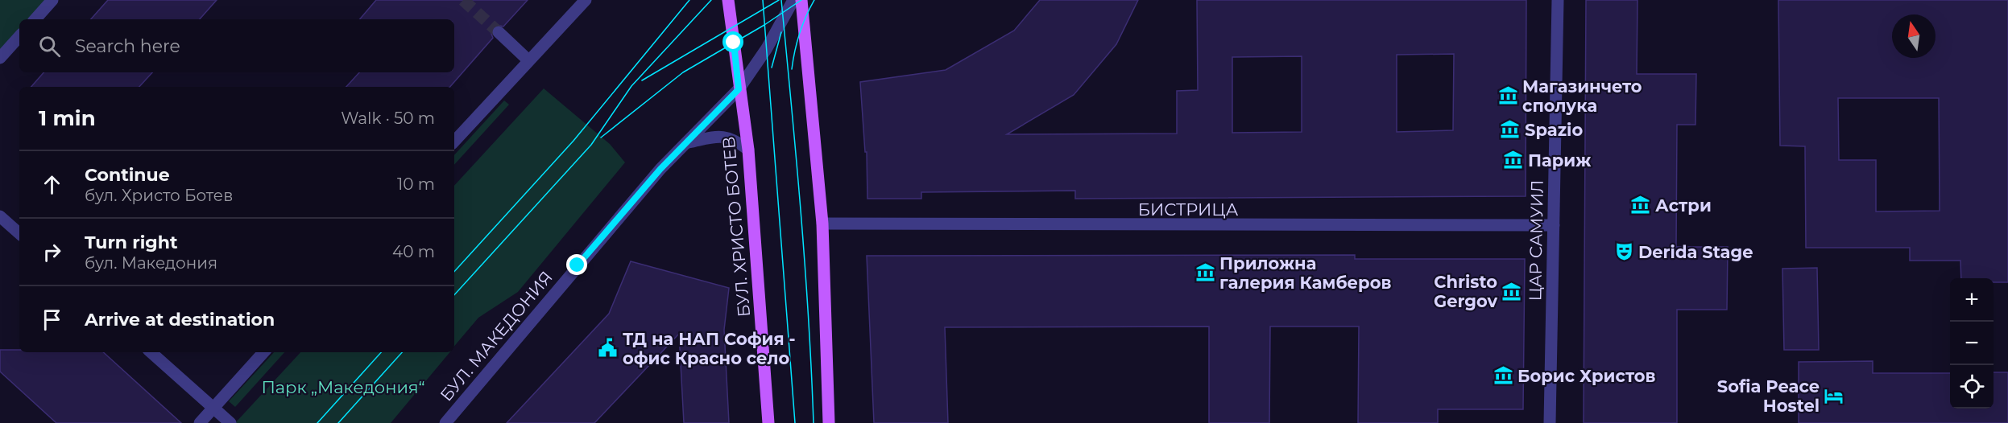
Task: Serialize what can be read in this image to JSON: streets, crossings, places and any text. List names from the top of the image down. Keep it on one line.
{"streets":{"main road":["БУЛ. ХРИСТО БОТЕВ"],"street":["БИСТРИЦА","ЦАР САМУИЛ","БУЛ. МАКЕДОНИЯ"]},"crossings":[["БИСТРИЦА","ЦАР САМУИЛ"],["БУЛ. ХРИСТО БОТЕВ","БУЛ. МАКЕДОНИЯ"]],"parks":["Парк „Македония“"],"places":{"museum":["Магазинчето сполука","Spazio","Париж","Астри","Приложна галерия Камберов","Christo Gergov","Борис Христов"],"theatre":["Derida Stage"],"public building":["ТД на НАП София - офис Красно село"],"hotel":["Sofia Peace Hostel"]},"north":"top","page":{"search":"Search here","heading":["1 min","Walk · 50 m"],"list":[["Continue","бул. Христо Ботев","10 m"],["Turn right","бул. Македония","40 m"],"Arrive at destination"],"map_buttons":["+","−"]}}
